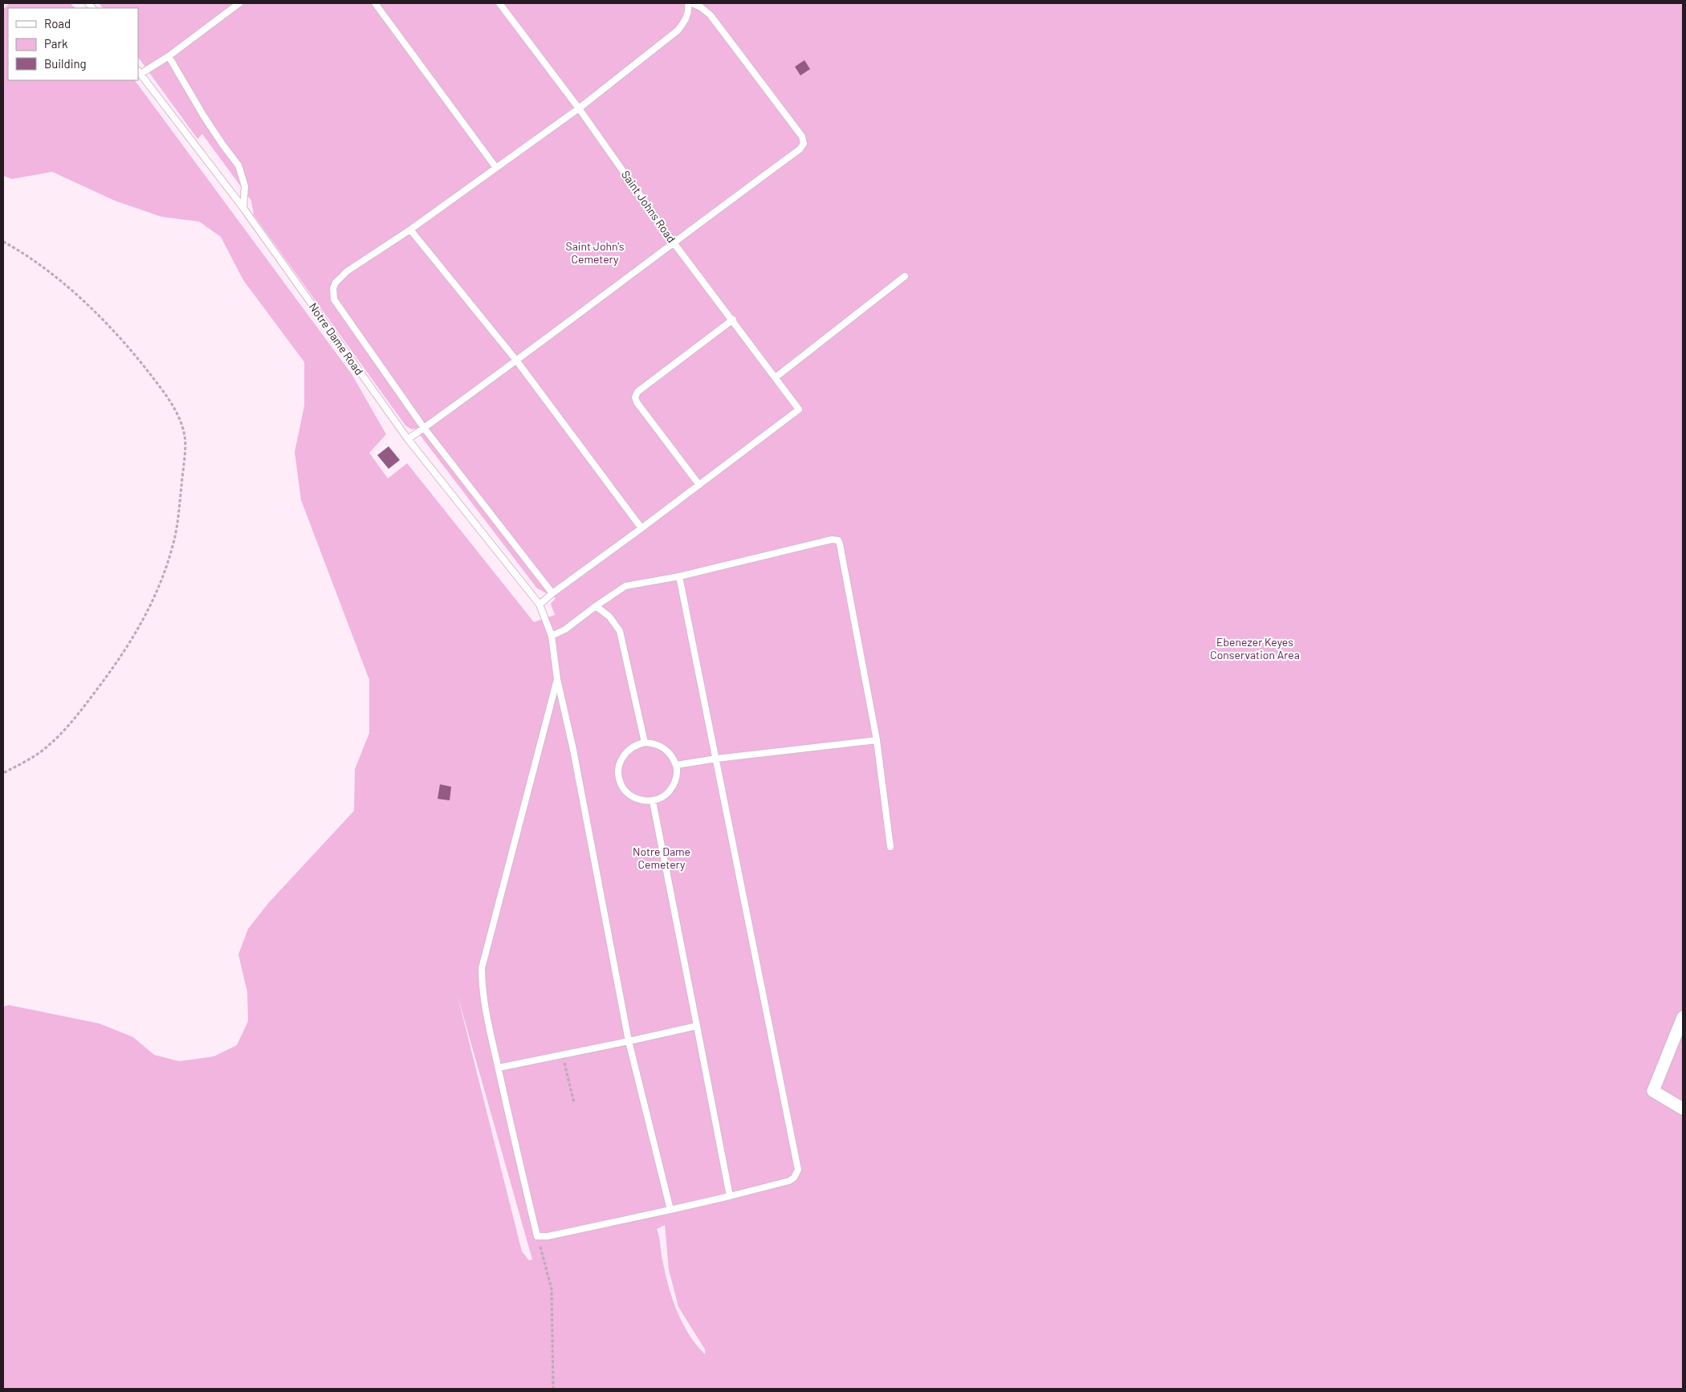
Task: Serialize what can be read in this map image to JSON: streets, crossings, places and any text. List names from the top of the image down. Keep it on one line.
{"streets":{"lane":["Saint Johns Road","Notre Dame Road"]},"parks":["Saint John's Cemetery","Ebenezer Keyes Conservation Area","Notre Dame Cemetery"],"legend":["Road","Park","Building"]}
